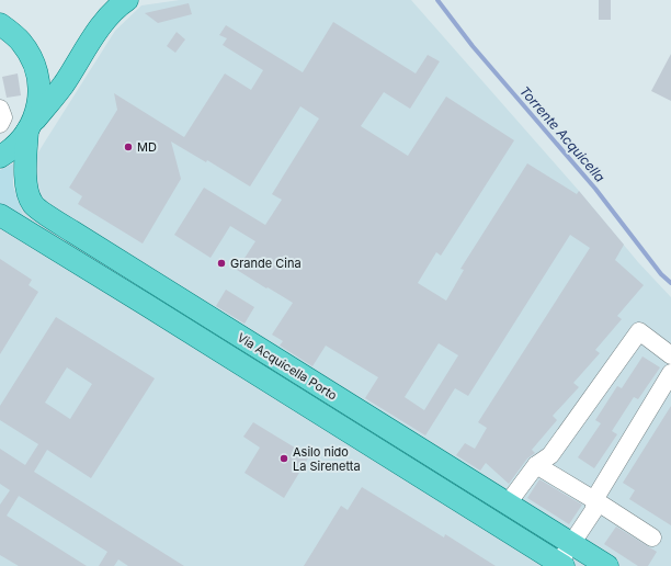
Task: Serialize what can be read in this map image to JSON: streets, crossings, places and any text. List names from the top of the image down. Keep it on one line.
{"streets":{"main road":["Via Acquicella Porto"]},"water":["Torrente Acquicella"],"places":["MD","Grande Cina","Asilo nido La Sirenetta"]}
